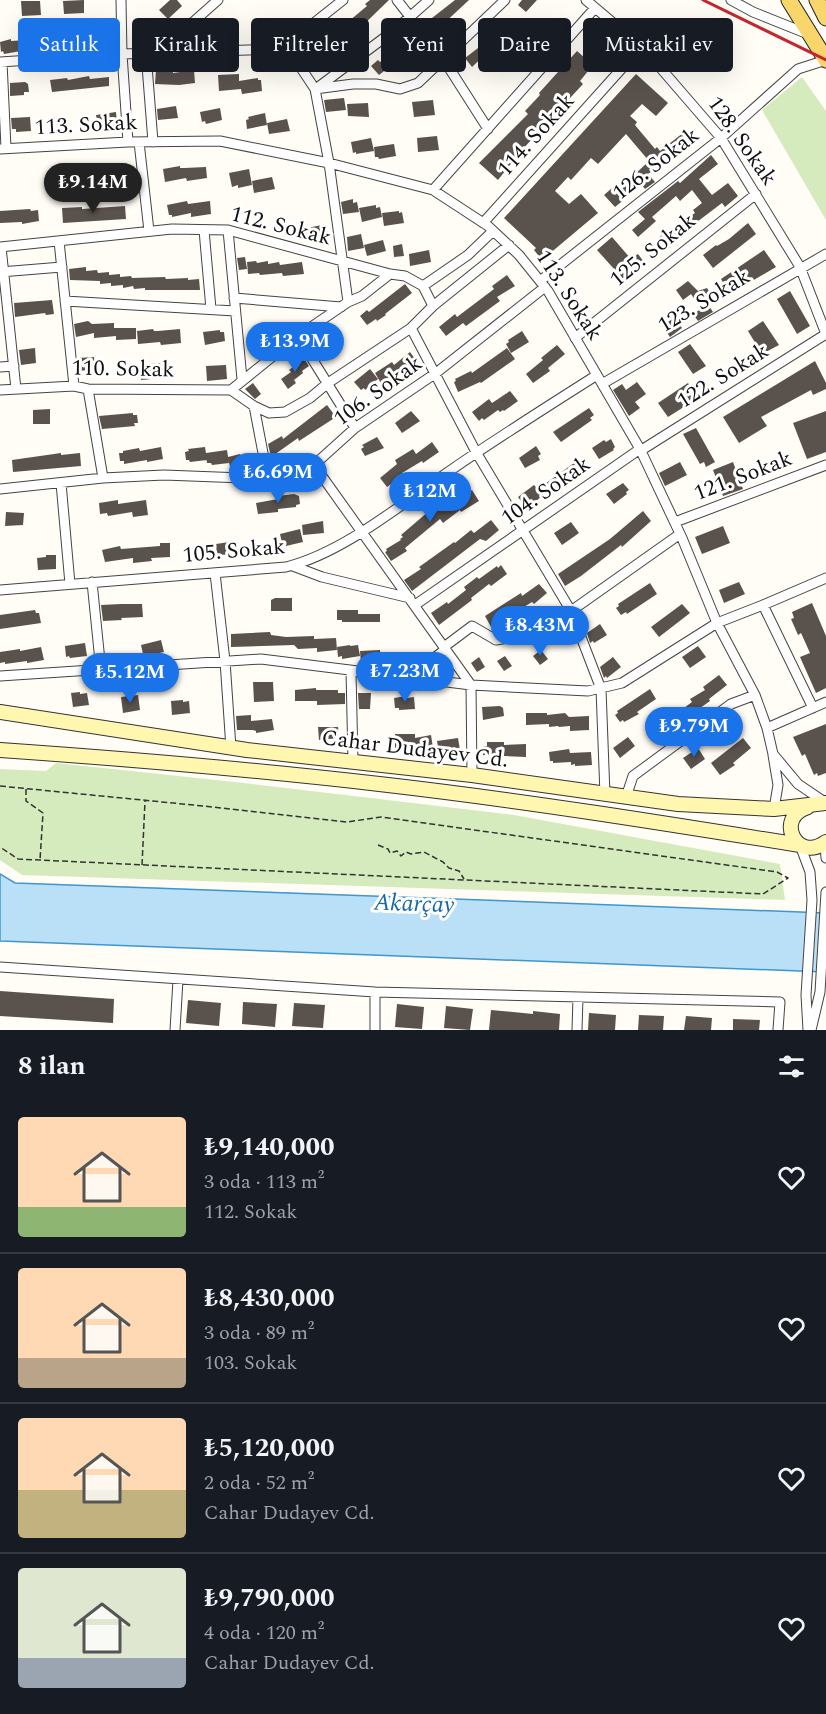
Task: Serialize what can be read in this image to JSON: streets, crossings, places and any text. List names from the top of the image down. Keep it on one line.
{"streets":{"main road":["Cahar Dudayev Cd."],"street":["113. Sokak","114. Sokak","128. Sokak","126. Sokak","112. Sokak","125. Sokak","123. Sokak","110. Sokak","122. Sokak","106. Sokak","121. Sokak","104. Sokak","105. Sokak"]},"crossings":[["113. Sokak","114. Sokak"],["113. Sokak","126. Sokak"],["113. Sokak","125. Sokak"],["113. Sokak","123. Sokak"],["113. Sokak","122. Sokak"],["113. Sokak","106. Sokak"],["113. Sokak","121. Sokak"],["113. Sokak","104. Sokak"],["113. Sokak","105. Sokak"],["113. Sokak","Cahar Dudayev Cd."],["128. Sokak","126. Sokak"],["128. Sokak","125. Sokak"],["128. Sokak","123. Sokak"],["128. Sokak","122. Sokak"],["126. Sokak","106. Sokak"],["123. Sokak","105. Sokak"],["122. Sokak","104. Sokak"]],"water":["Akarçay"],"page":{"chip":["Satılık","Kiralık","Filtreler","Yeni","Daire","Müstakil ev"],"price":["₺9.14M","₺13.9M","₺6.69M","₺12M","₺8.43M","₺7.23M","₺5.12M","₺9.79M"],"heading":"8 ilan","list":[{"name":"₺9,140,000","note":"3 oda · 113 m² · 112. Sokak"},{"name":"₺8,430,000","note":"3 oda · 89 m² · 103. Sokak"},{"name":"₺5,120,000","note":"2 oda · 52 m² · Cahar Dudayev Cd."},{"name":"₺9,790,000","note":"4 oda · 120 m² · Cahar Dudayev Cd."}]}}
